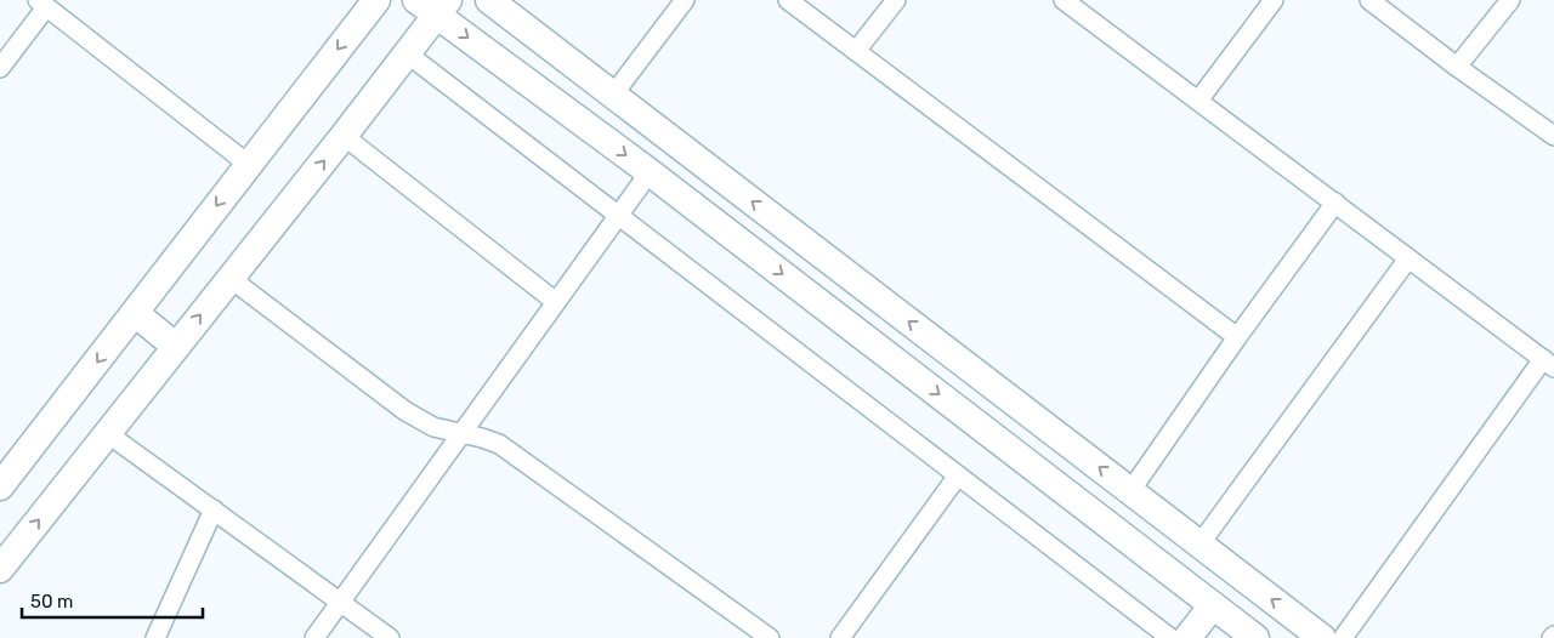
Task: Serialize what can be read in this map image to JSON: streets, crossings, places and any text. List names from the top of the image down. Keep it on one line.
{"scale_bar":"50 m"}
